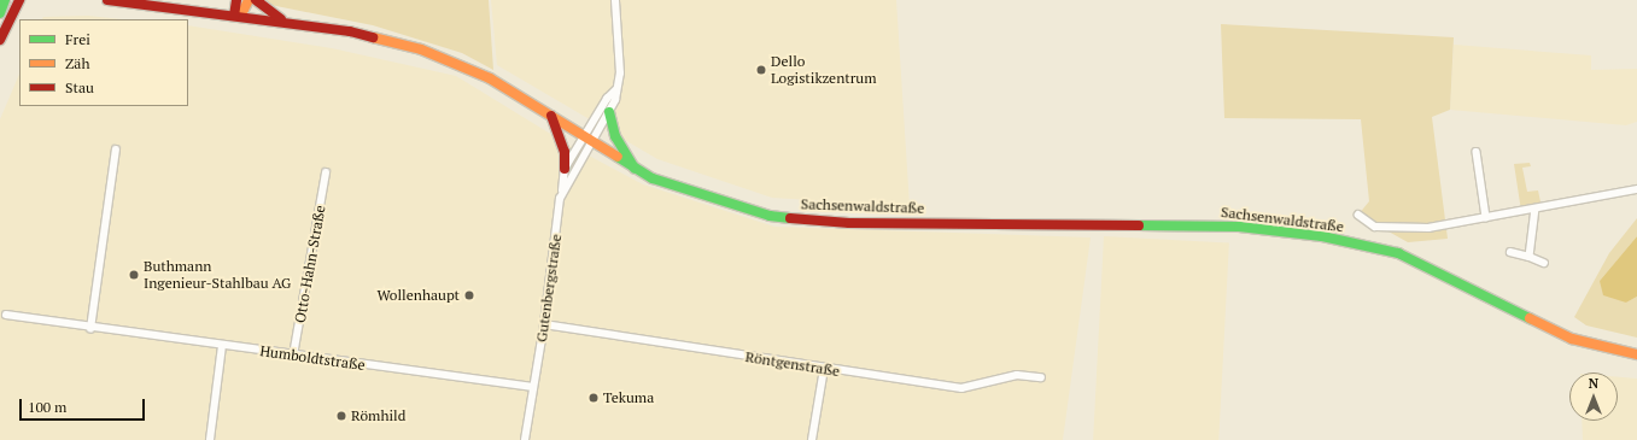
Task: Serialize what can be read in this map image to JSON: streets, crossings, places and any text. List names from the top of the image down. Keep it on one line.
{"streets":{"main road":["Sachsenwaldstraße"],"street":["Otto-Hahn-Straße","Gutenbergstraße","Humboldtstraße","Röntgenstraße"]},"crossings":[["Sachsenwaldstraße","Gutenbergstraße"],["Otto-Hahn-Straße","Humboldtstraße"],["Gutenbergstraße","Humboldtstraße"],["Gutenbergstraße","Röntgenstraße"]],"places":["Dello Logistikzentrum","Buthmann Ingenieur-Stahlbau AG","Wollenhaupt","Tekuma","Römhild"],"legend":["Frei","Zäh","Stau"],"scale_bar":"100 m","north":"top"}
